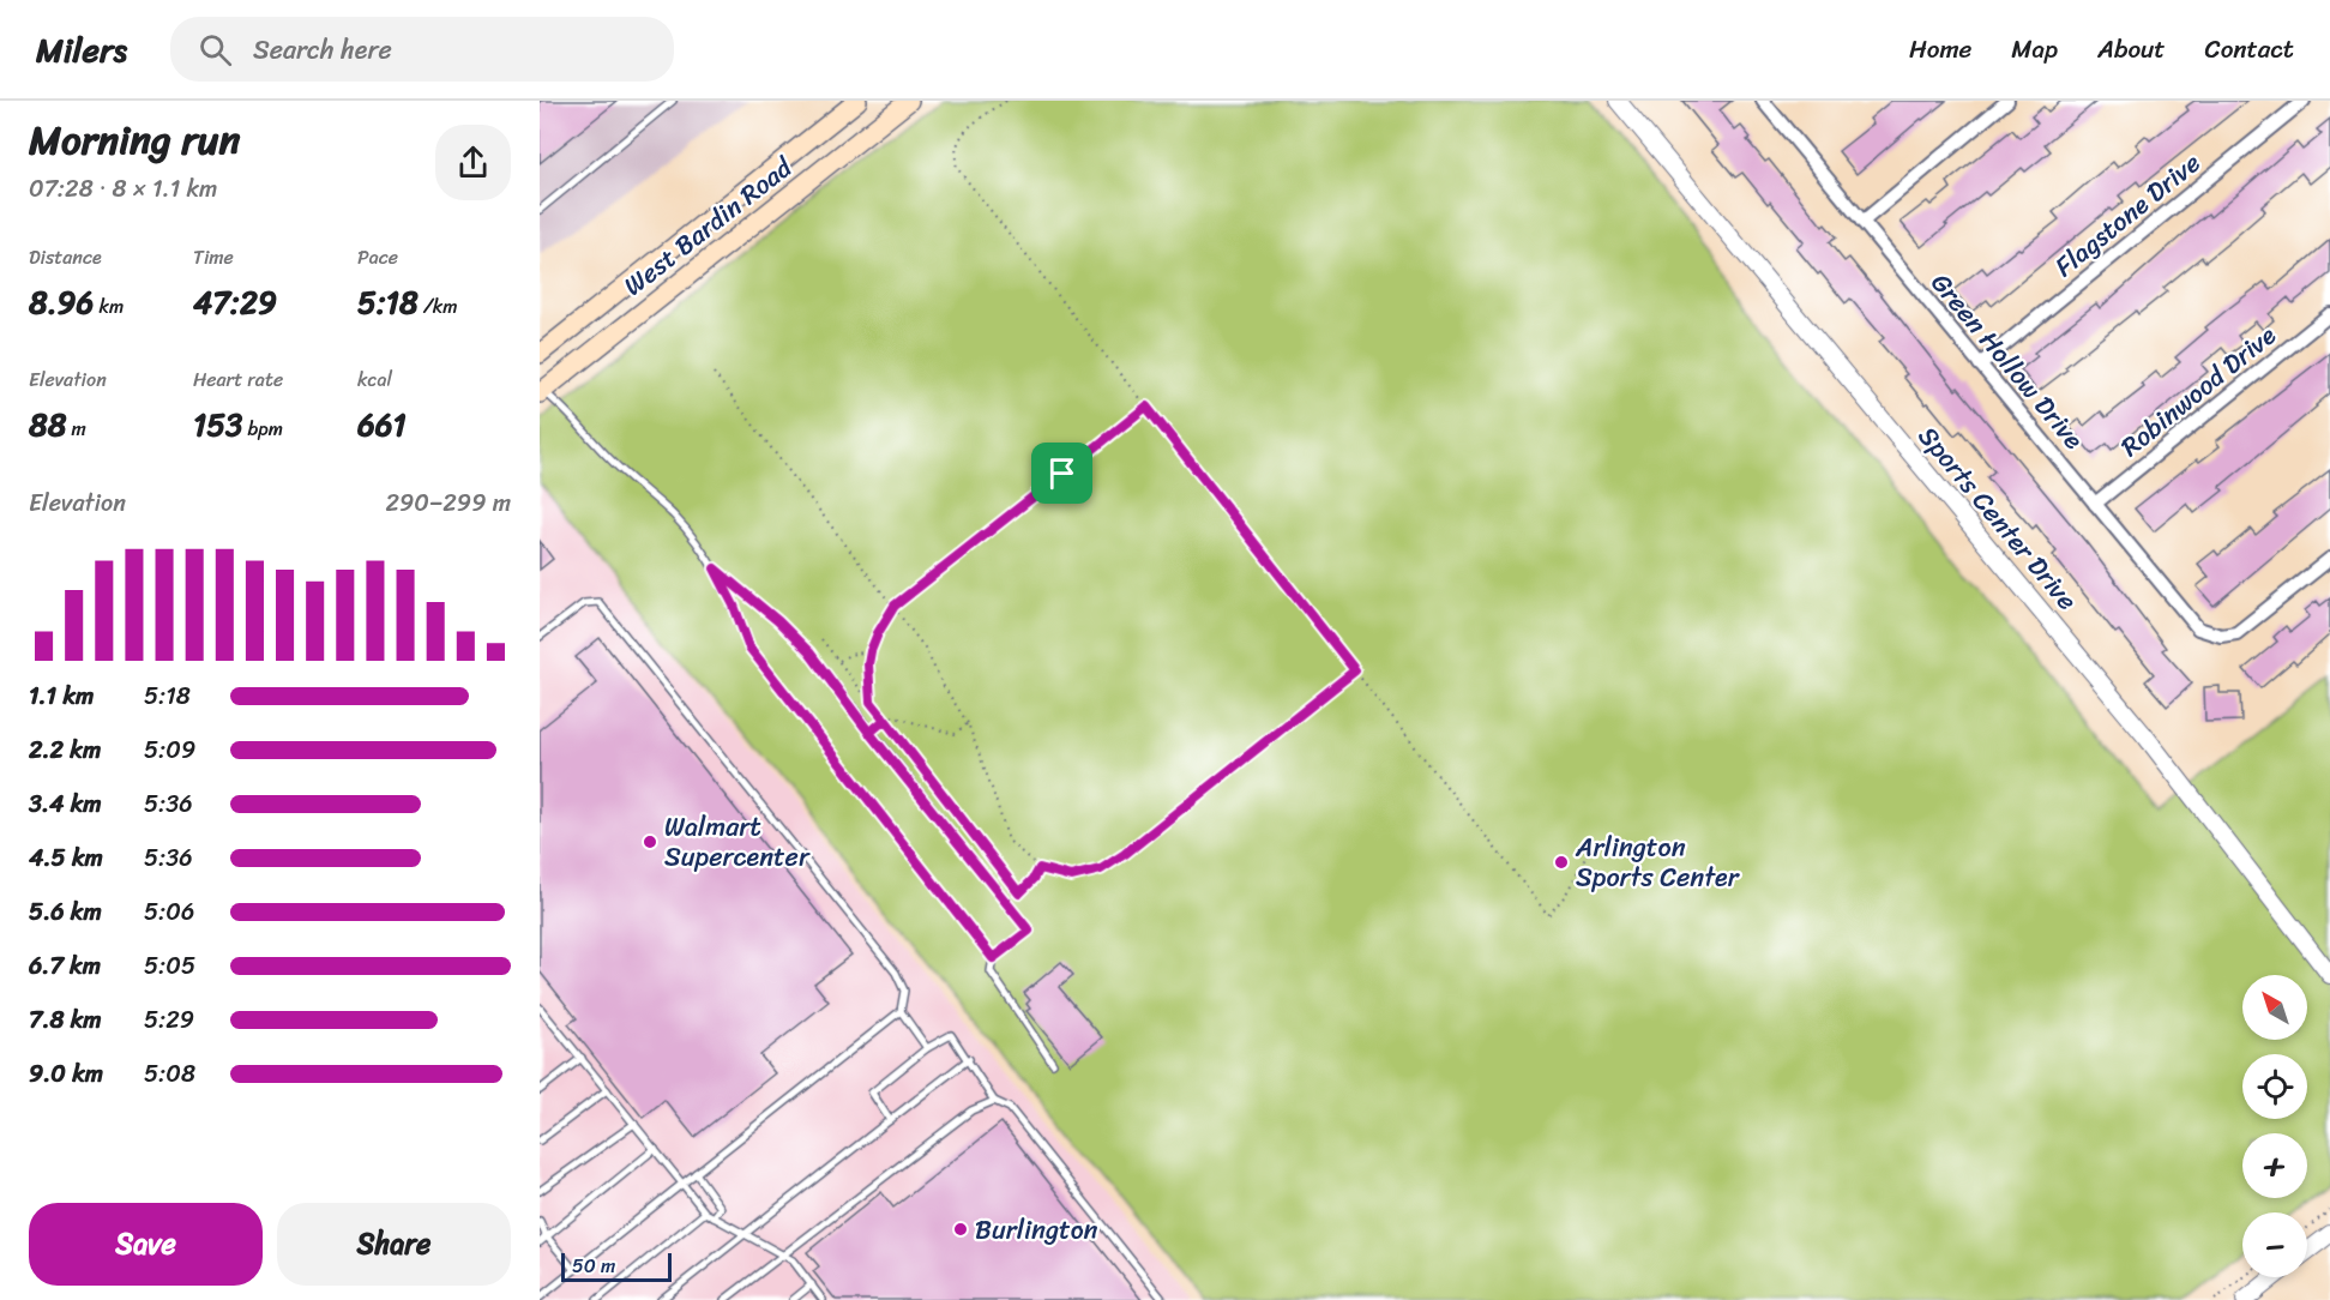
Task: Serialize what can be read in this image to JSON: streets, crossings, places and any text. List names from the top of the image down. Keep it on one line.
{"streets":{"main road":["West Bardin Road"],"street":["Flagstone Drive","Green Hollow Drive","Robinwood Drive","Sports Center Drive"]},"crossings":[["Flagstone Drive","Green Hollow Drive"],["Green Hollow Drive","Robinwood Drive"]],"places":["Walmart Supercenter","Arlington Sports Center","Burlington"],"scale_bar":"50 m","north":"top left","page":{"header":"Milers","search":"Search here","nav":["Home","Map","About","Contact"],"heading":["Morning run","07:28 · 8 × 1.1 km"],"stats":[["Distance","8.96 km"],["Time","47:29"],["Pace","5:18 /km"],["Elevation","88 m"],["Heart rate","153 bpm"],["kcal","661"]],"chart":["Elevation","290–299 m"],"list":[{"name":"1.1 km","note":"5:18"},{"name":"2.2 km","note":"5:09"},{"name":"3.4 km","note":"5:36"},{"name":"4.5 km","note":"5:36"},{"name":"5.6 km","note":"5:06"},{"name":"6.7 km","note":"5:05"},{"name":"7.8 km","note":"5:29"},{"name":"9.0 km","note":"5:08"}],"map_buttons":["+","−"],"buttons":["Save","Share"],"scale":"50 m"}}
